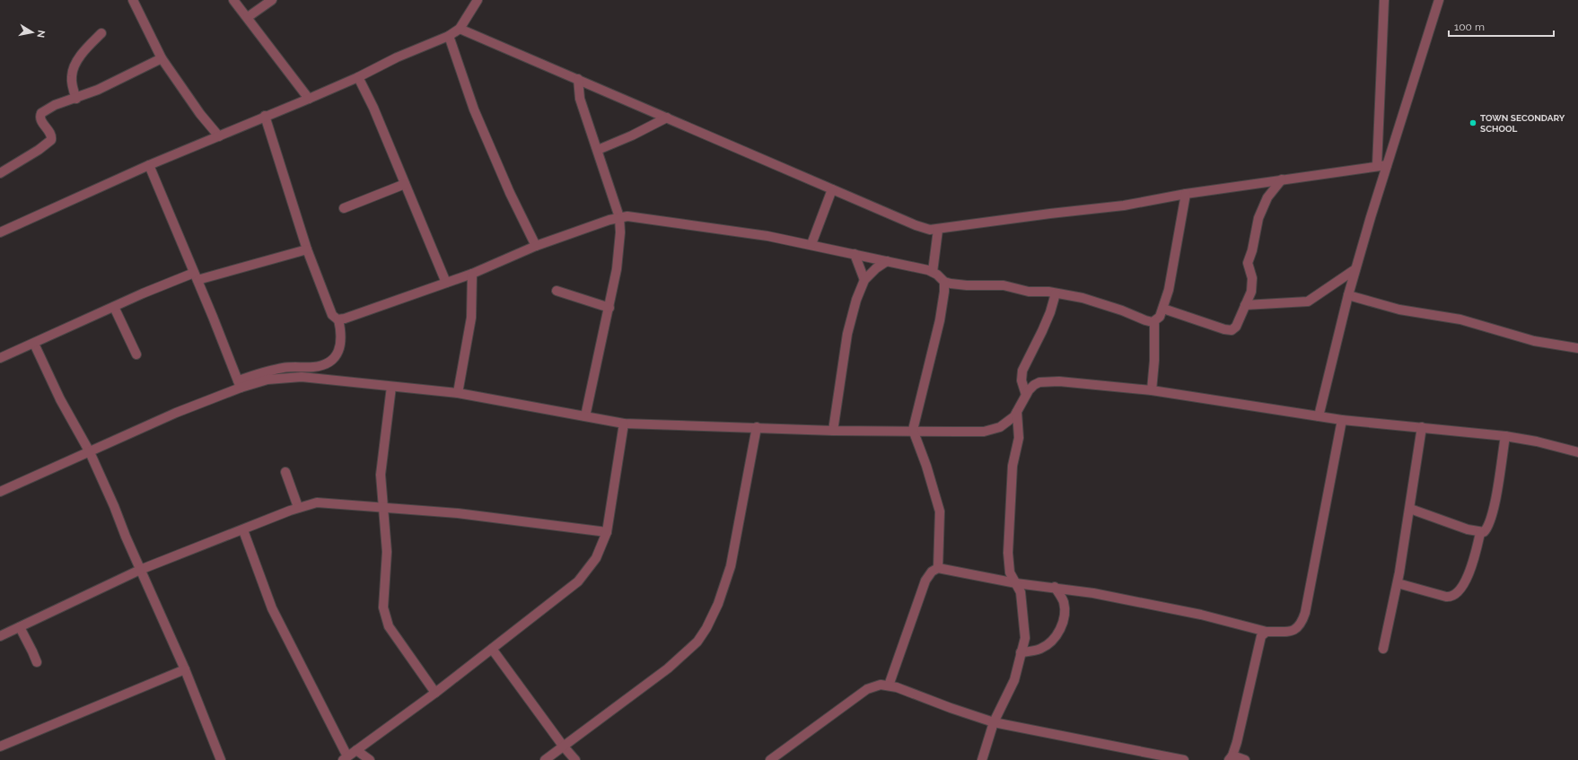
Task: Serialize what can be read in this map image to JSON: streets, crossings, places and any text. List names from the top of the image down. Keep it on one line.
{"places":["TOWN SECONDARY SCHOOL"],"scale_bar":"100 m","north":"right"}
